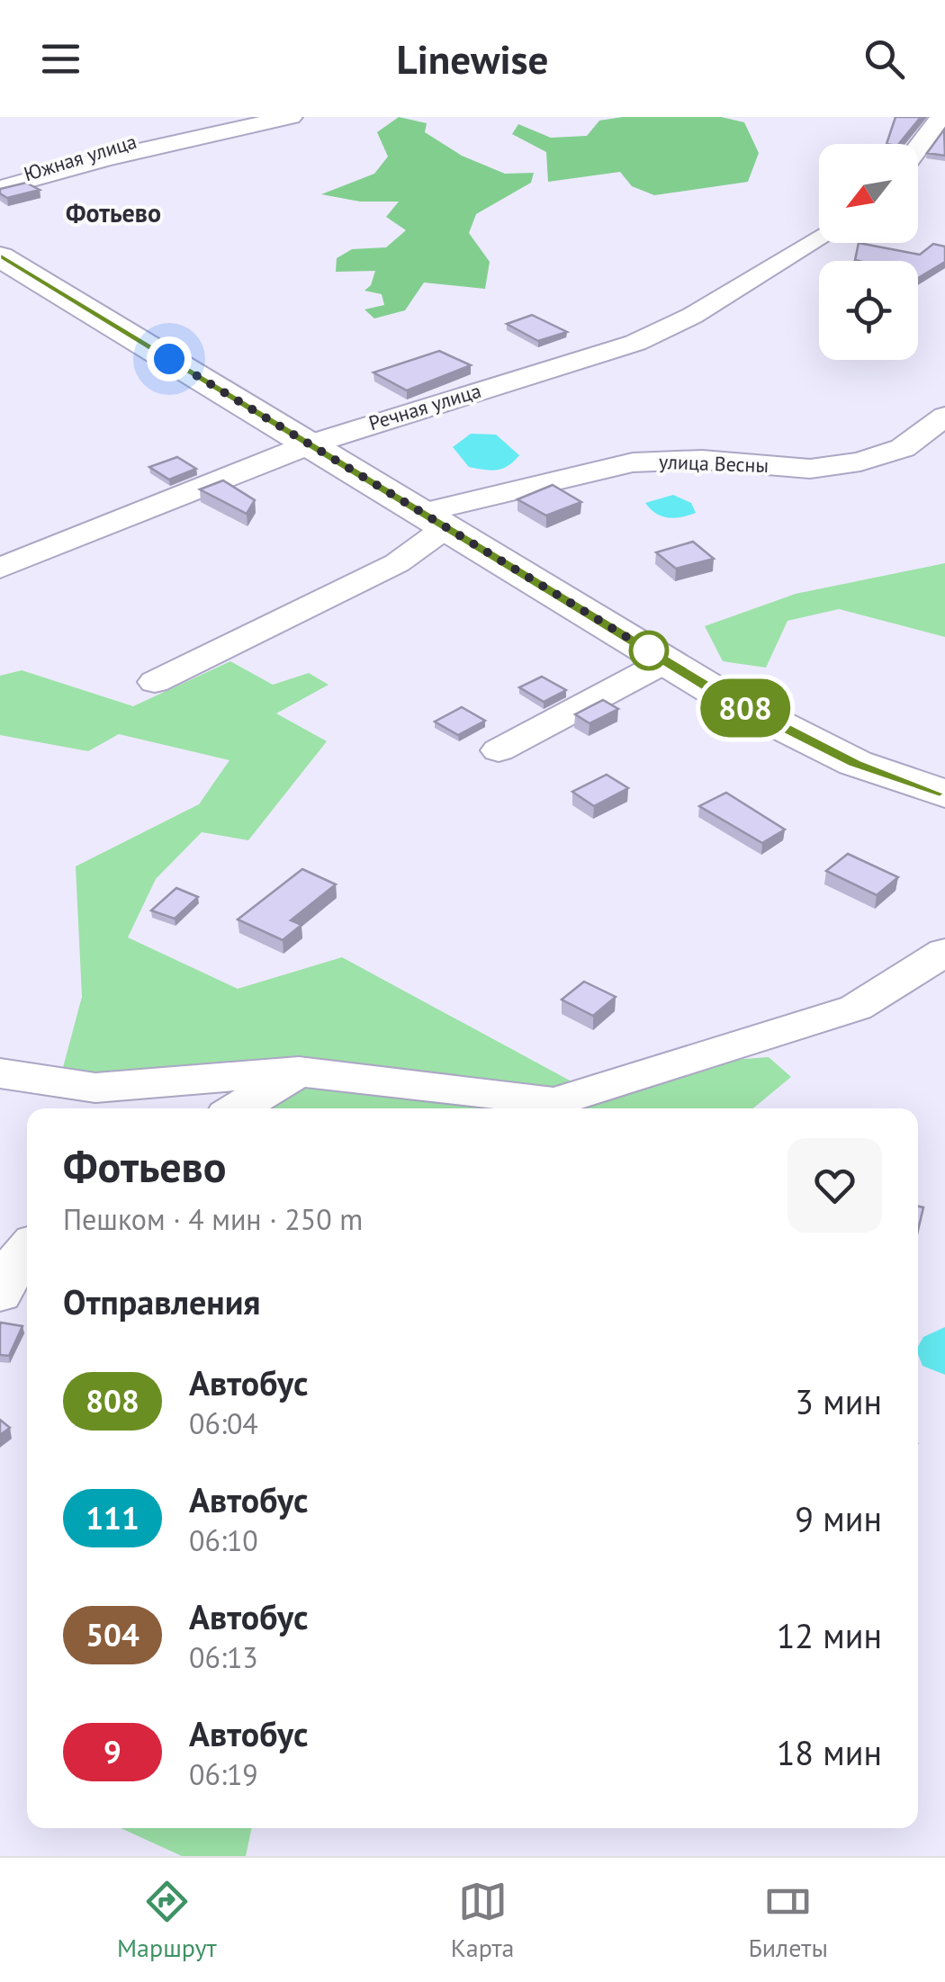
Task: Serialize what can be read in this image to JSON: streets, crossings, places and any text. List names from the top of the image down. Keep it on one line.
{"streets":{"street":["Южная улица","Речная улица","улица Весны"]},"districts":["Фотьево"],"lines":["bus line 808"],"north":"bottom left","page":{"header":"Linewise","on_map":"808","heading":[["Фотьево","Пешком · 4 мин · 250 m"],"Отправления"],"list":[{"mark":"808","name":"Автобус","note":"06:04","value":"3 мин"},{"mark":"111","name":"Автобус","note":"06:10","value":"9 мин"},{"mark":"504","name":"Автобус","note":"06:13","value":"12 мин"},{"mark":"9","name":"Автобус","note":"06:19","value":"18 мин"}],"tabs":["Маршрут","Карта","Билеты"]}}
